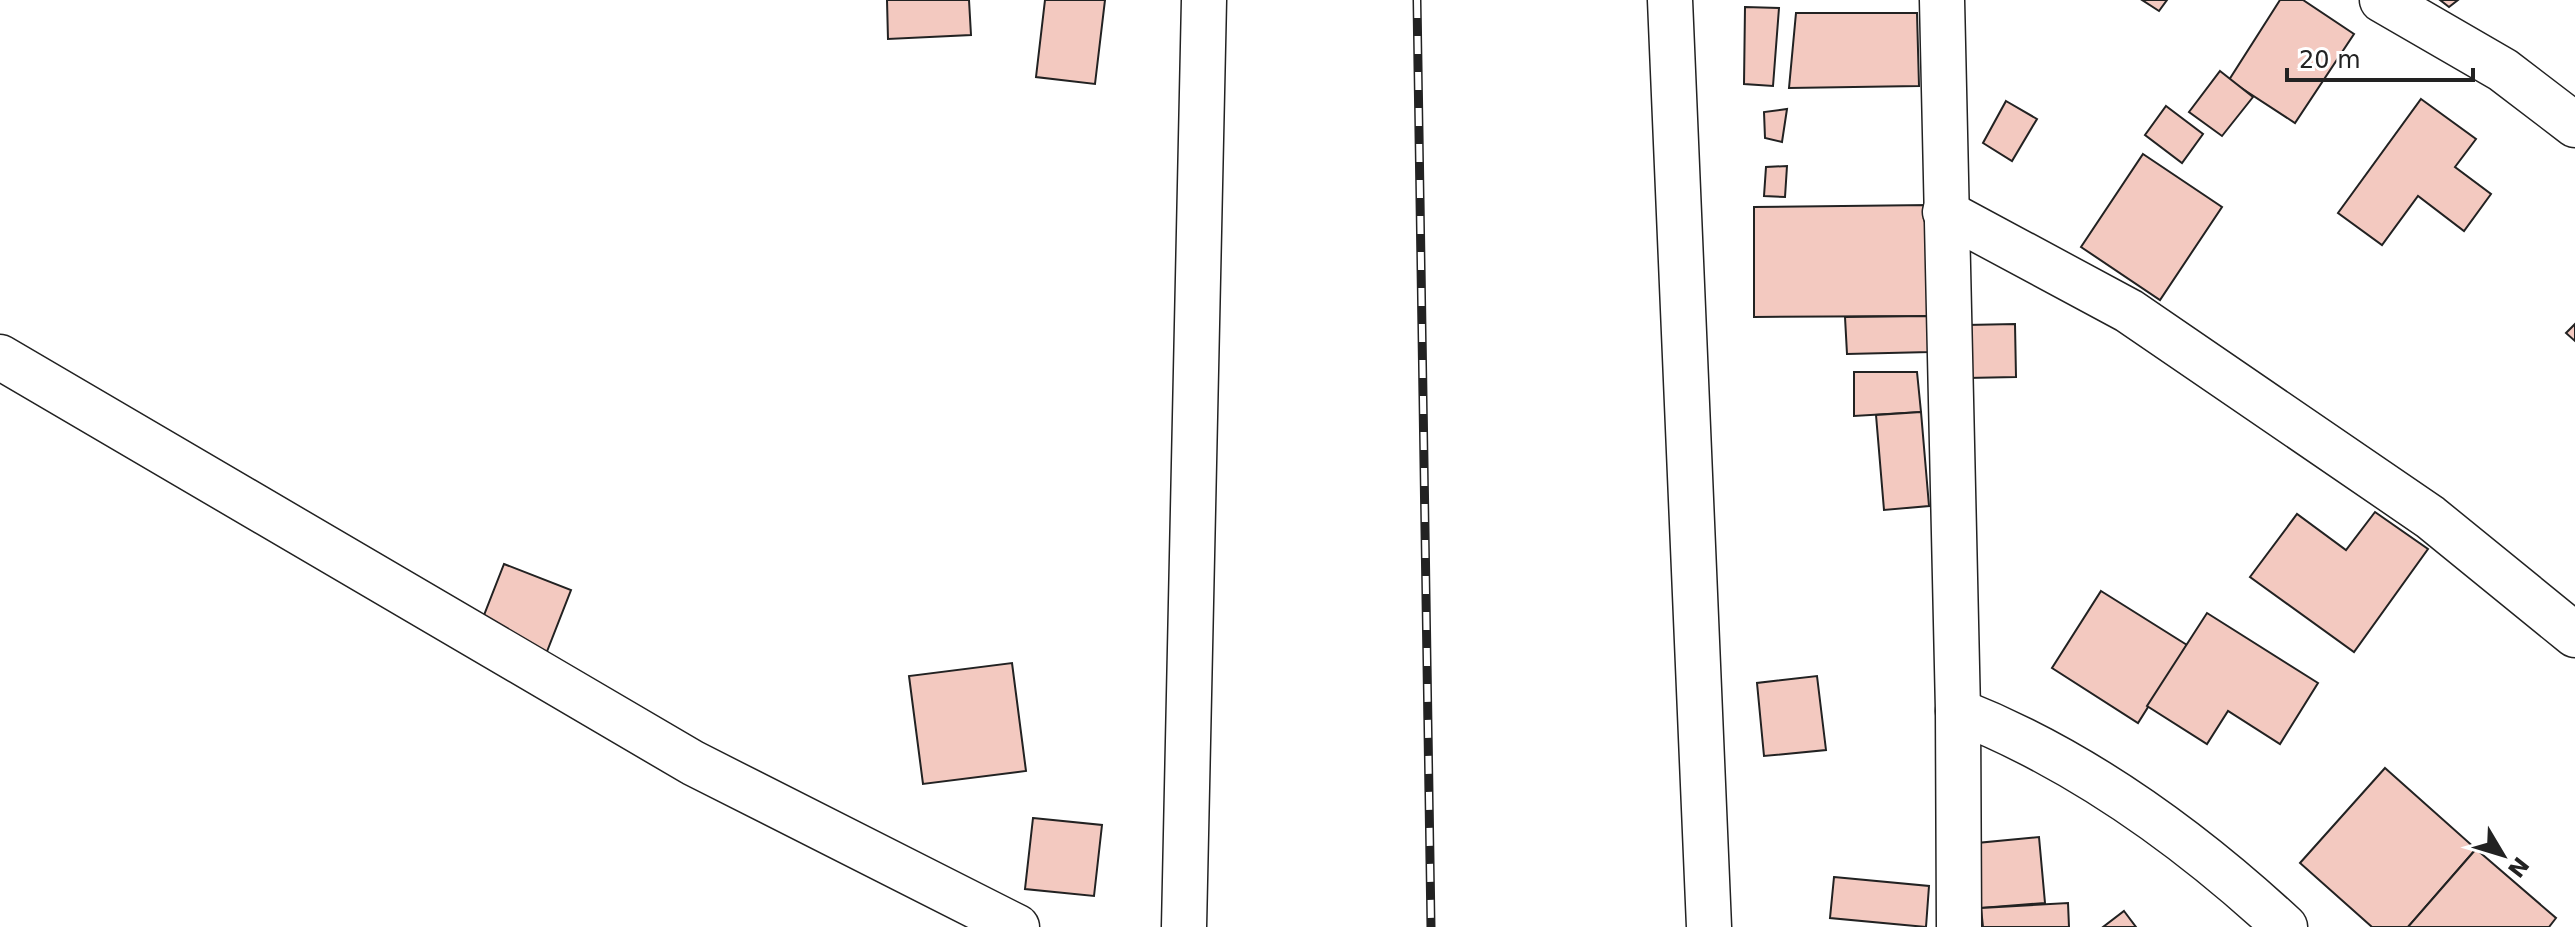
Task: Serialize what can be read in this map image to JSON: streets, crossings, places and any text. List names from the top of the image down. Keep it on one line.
{"scale_bar":"20 m","north":"bottom right"}
